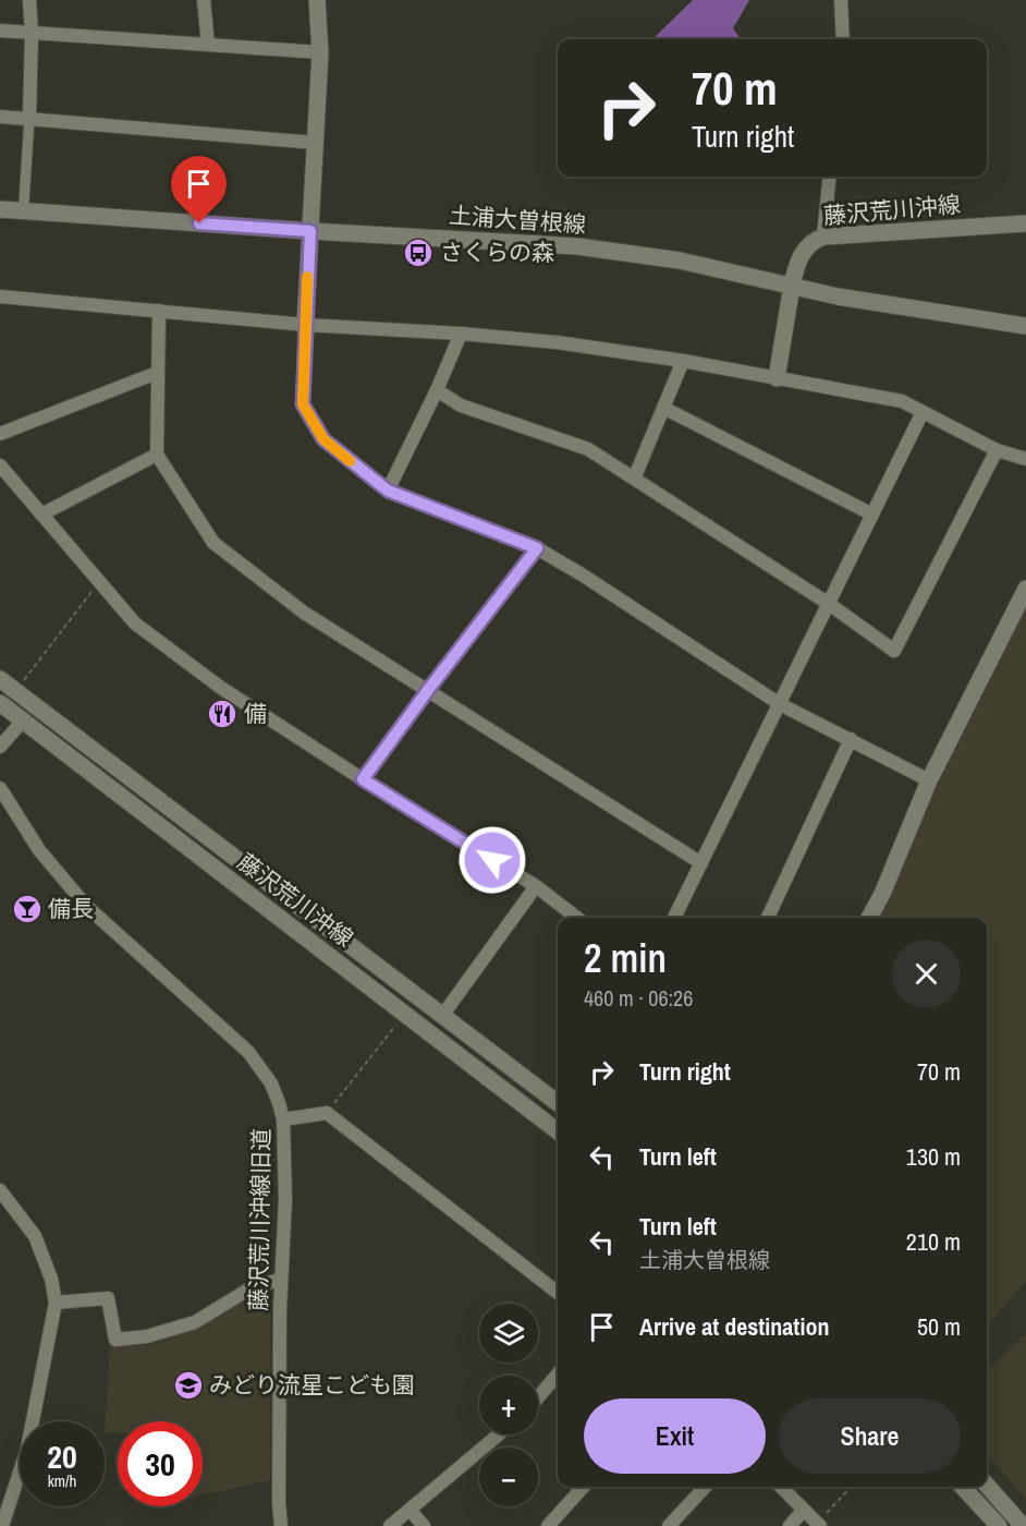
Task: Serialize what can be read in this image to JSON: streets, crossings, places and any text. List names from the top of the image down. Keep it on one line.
{"streets":{"main road":["藤沢荒川沖線","土浦大曽根線"],"street":["藤沢荒川沖線旧道"]},"crossings":[["藤沢荒川沖線","土浦大曽根線"]],"places":{"bus stop":["さくらの森"],"restaurant":["備"],"bar":["備長"],"school or university":["みどり流星こども園"]},"page":{"turn":["70 m","Turn right"],"heading":["2 min","460 m · 06:26"],"list":[{"name":"Turn right","value":"70 m"},{"name":"Turn left","value":"130 m"},{"name":"Turn left","note":"土浦大曽根線","value":"210 m"},{"name":"Arrive at destination","value":"50 m"}],"map_buttons":["+","−"],"buttons":["Exit","Share"],"speed":"20 km/h","limit":"30"}}
